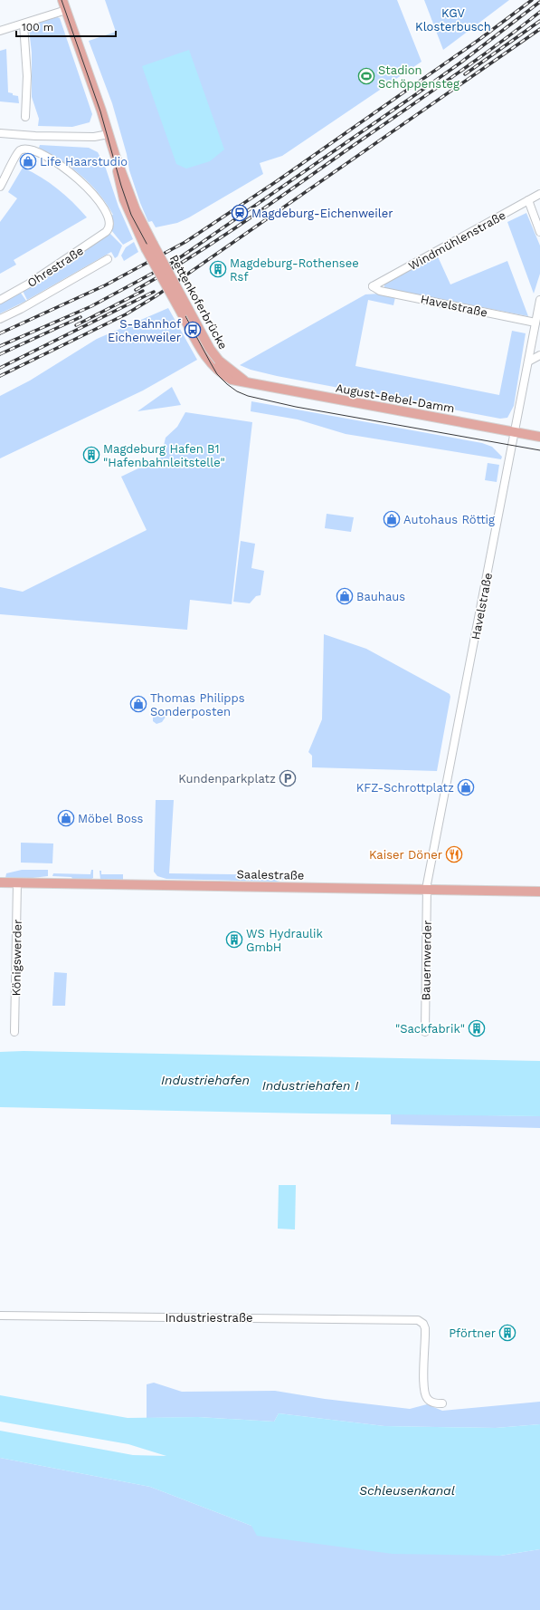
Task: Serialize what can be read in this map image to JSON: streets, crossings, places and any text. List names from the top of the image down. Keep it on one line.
{"streets":{"main road":["Pettenkoferbrücke","August-Bebel-Damm","Saalestraße"],"street":["Windmühlenstraße","Ohrestraße","Havelstraße","Königswerder","Bauernwerder","Industriestraße"]},"crossings":[["Windmühlenstraße","Havelstraße"],["Pettenkoferbrücke","August-Bebel-Damm"],["Havelstraße","August-Bebel-Damm"],["Havelstraße","Saalestraße"],["Havelstraße","Bauernwerder"],["Saalestraße","Königswerder"],["Saalestraße","Bauernwerder"]],"water":["Industriehafen","Industriehafen I","Schleusenkanal"],"parks":["KGV Klosterbusch"],"places":{"sports":["Stadion Schöppensteg"],"shop":["Life Haarstudio","Autohaus Röttig","Bauhaus","Thomas Philipps Sonderposten","KFZ-Schrottplatz","Möbel Boss"],"station":["Magdeburg-Eichenweiler"],"building":["Magdeburg-Rothensee Rsf","Magdeburg Hafen B1 \"Hafenbahnleitstelle\"","WS Hydraulik GmbH","\"Sackfabrik\"","Pförtner"],"bus stop":["S-Bahnhof Eichenweiler"],"parking":["Kundenparkplatz"],"restaurant":["Kaiser Döner"]},"scale_bar":"100 m"}
